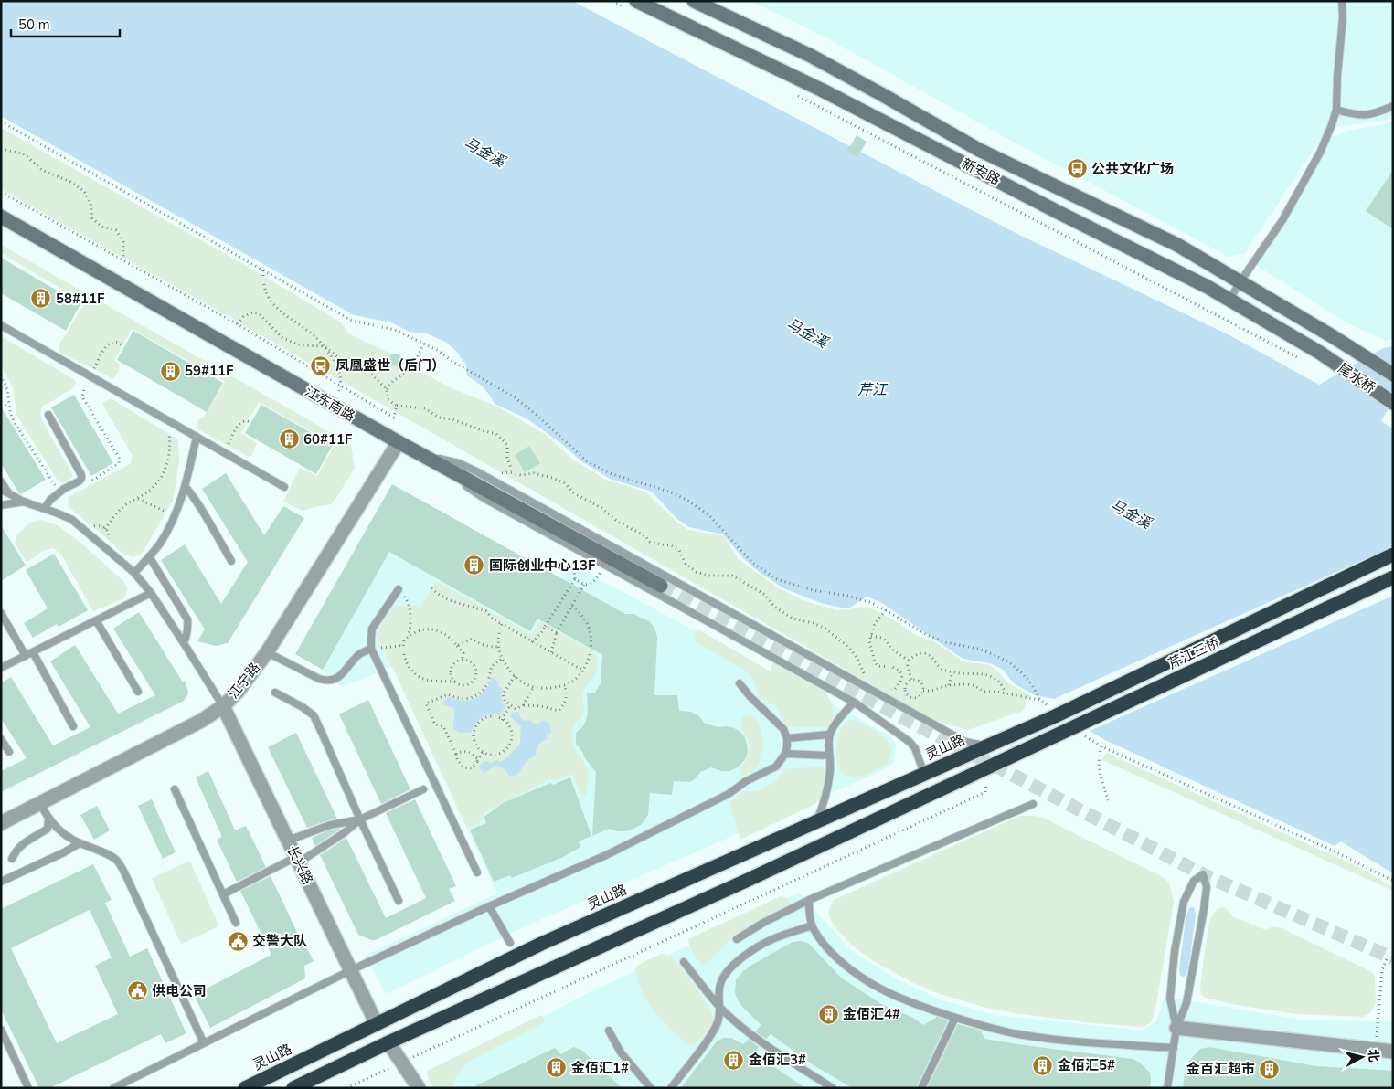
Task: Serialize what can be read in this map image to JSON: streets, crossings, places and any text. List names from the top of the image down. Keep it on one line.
{"streets":{"highway":["芹江三桥","灵山路"],"main road":["新安路","尾水桥","江东南路"],"street":["江宁路","长兴路"]},"crossings":[["新安路","尾水桥"],["江东南路","江宁路"],["江宁路","长兴路"],["灵山路","长兴路"]],"water":["马金溪","芹江"],"places":{"bus stop":["公共文化广场","凤凰盛世（后门）"],"building":["58#11F","59#11F","60#11F","国际创业中心13F","金佰汇4#","金佰汇3#","金佰汇5#","金佰汇1#","金百汇超市"],"public building":["交警大队","供电公司"]},"scale_bar":"50 m","north":"right"}
